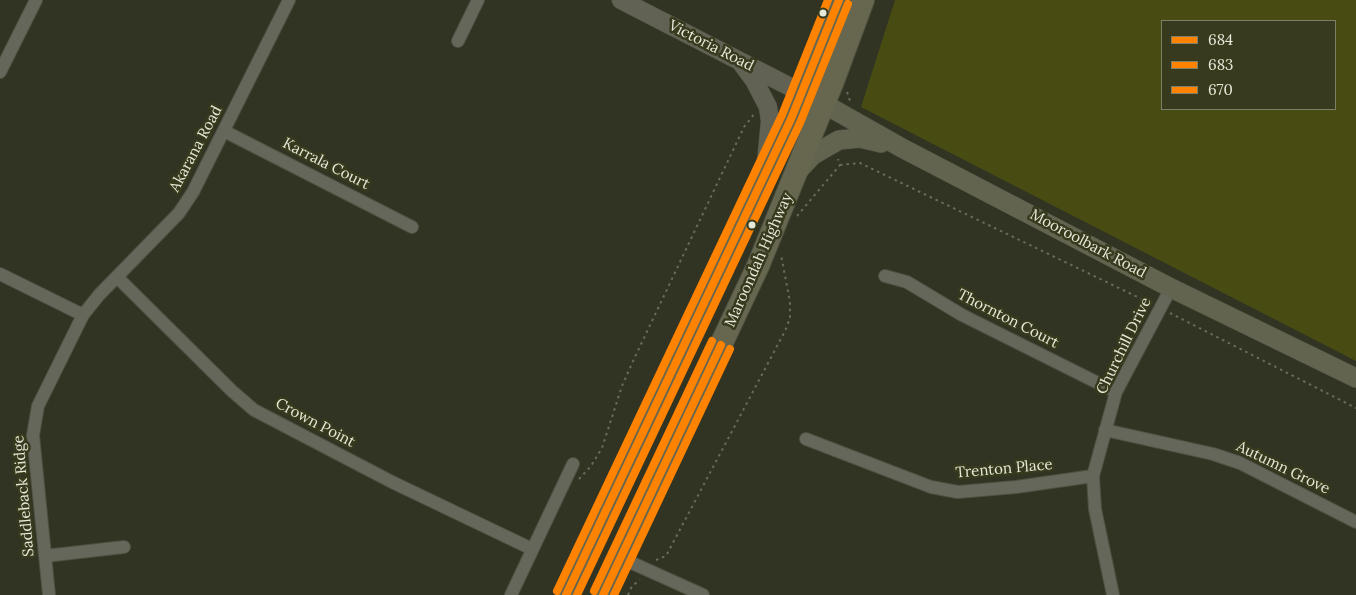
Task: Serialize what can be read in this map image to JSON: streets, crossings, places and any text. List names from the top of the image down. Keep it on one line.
{"streets":{"highway":["Maroondah Highway"],"main road":["Victoria Road","Mooroolbark Road"],"street":["Akarana Road","Karrala Court","Thornton Court","Churchill Drive","Crown Point","Autumn Grove","Trenton Place","Saddleback Ridge"]},"crossings":[["Victoria Road","Maroondah Highway"],["Akarana Road","Karrala Court"],["Akarana Road","Crown Point"],["Akarana Road","Saddleback Ridge"],["Mooroolbark Road","Maroondah Highway"],["Mooroolbark Road","Churchill Drive"],["Thornton Court","Churchill Drive"],["Churchill Drive","Autumn Grove"],["Churchill Drive","Trenton Place"]],"lines":["transit line 684","transit line 670","transit line 683"],"legend":["684","683","670"]}
